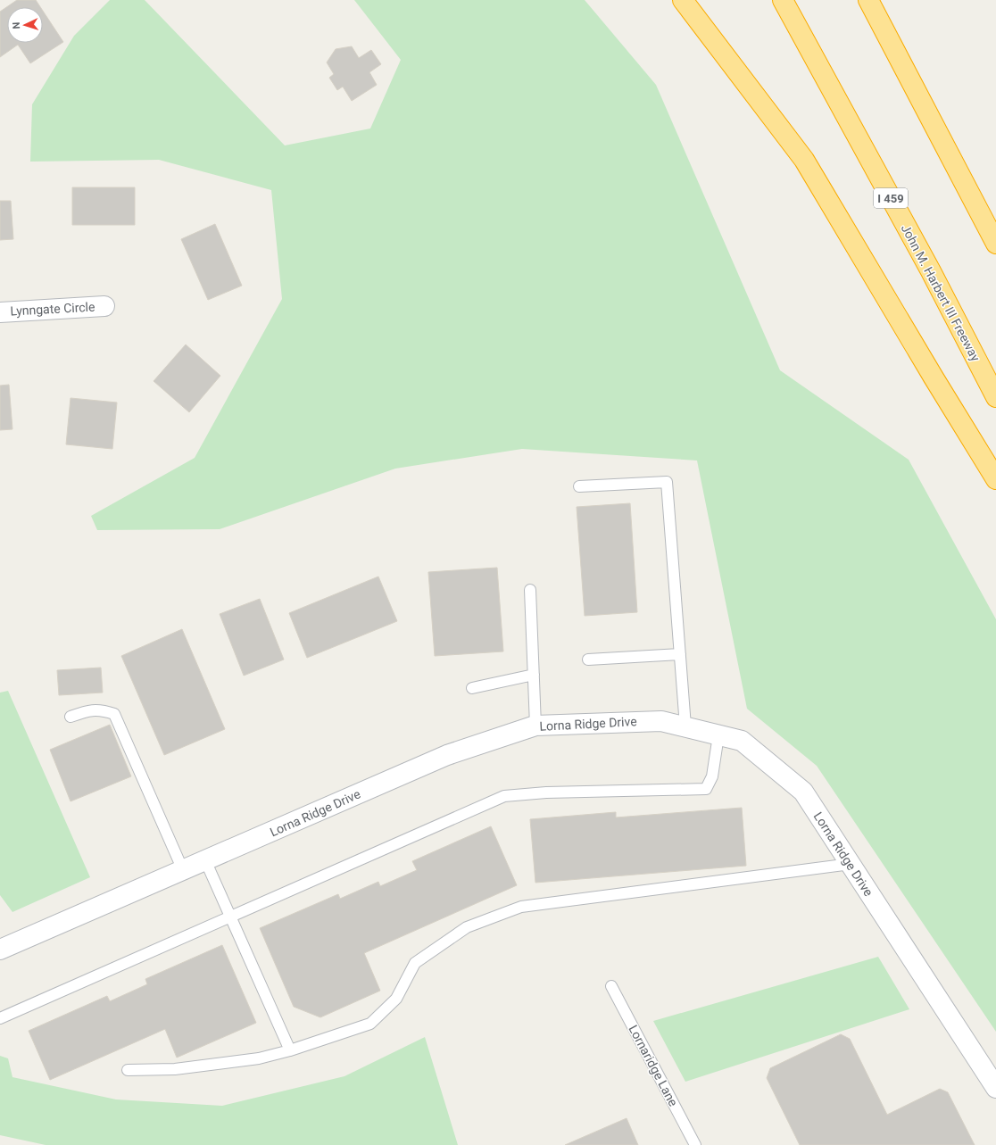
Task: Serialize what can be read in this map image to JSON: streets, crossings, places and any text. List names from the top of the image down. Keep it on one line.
{"streets":{"highway":["I 459","John M. Harbert III Freeway"],"street":["Lynngate Circle","Lorna Ridge Drive"],"lane":["Lornaridge Lane"]},"north":"left"}
